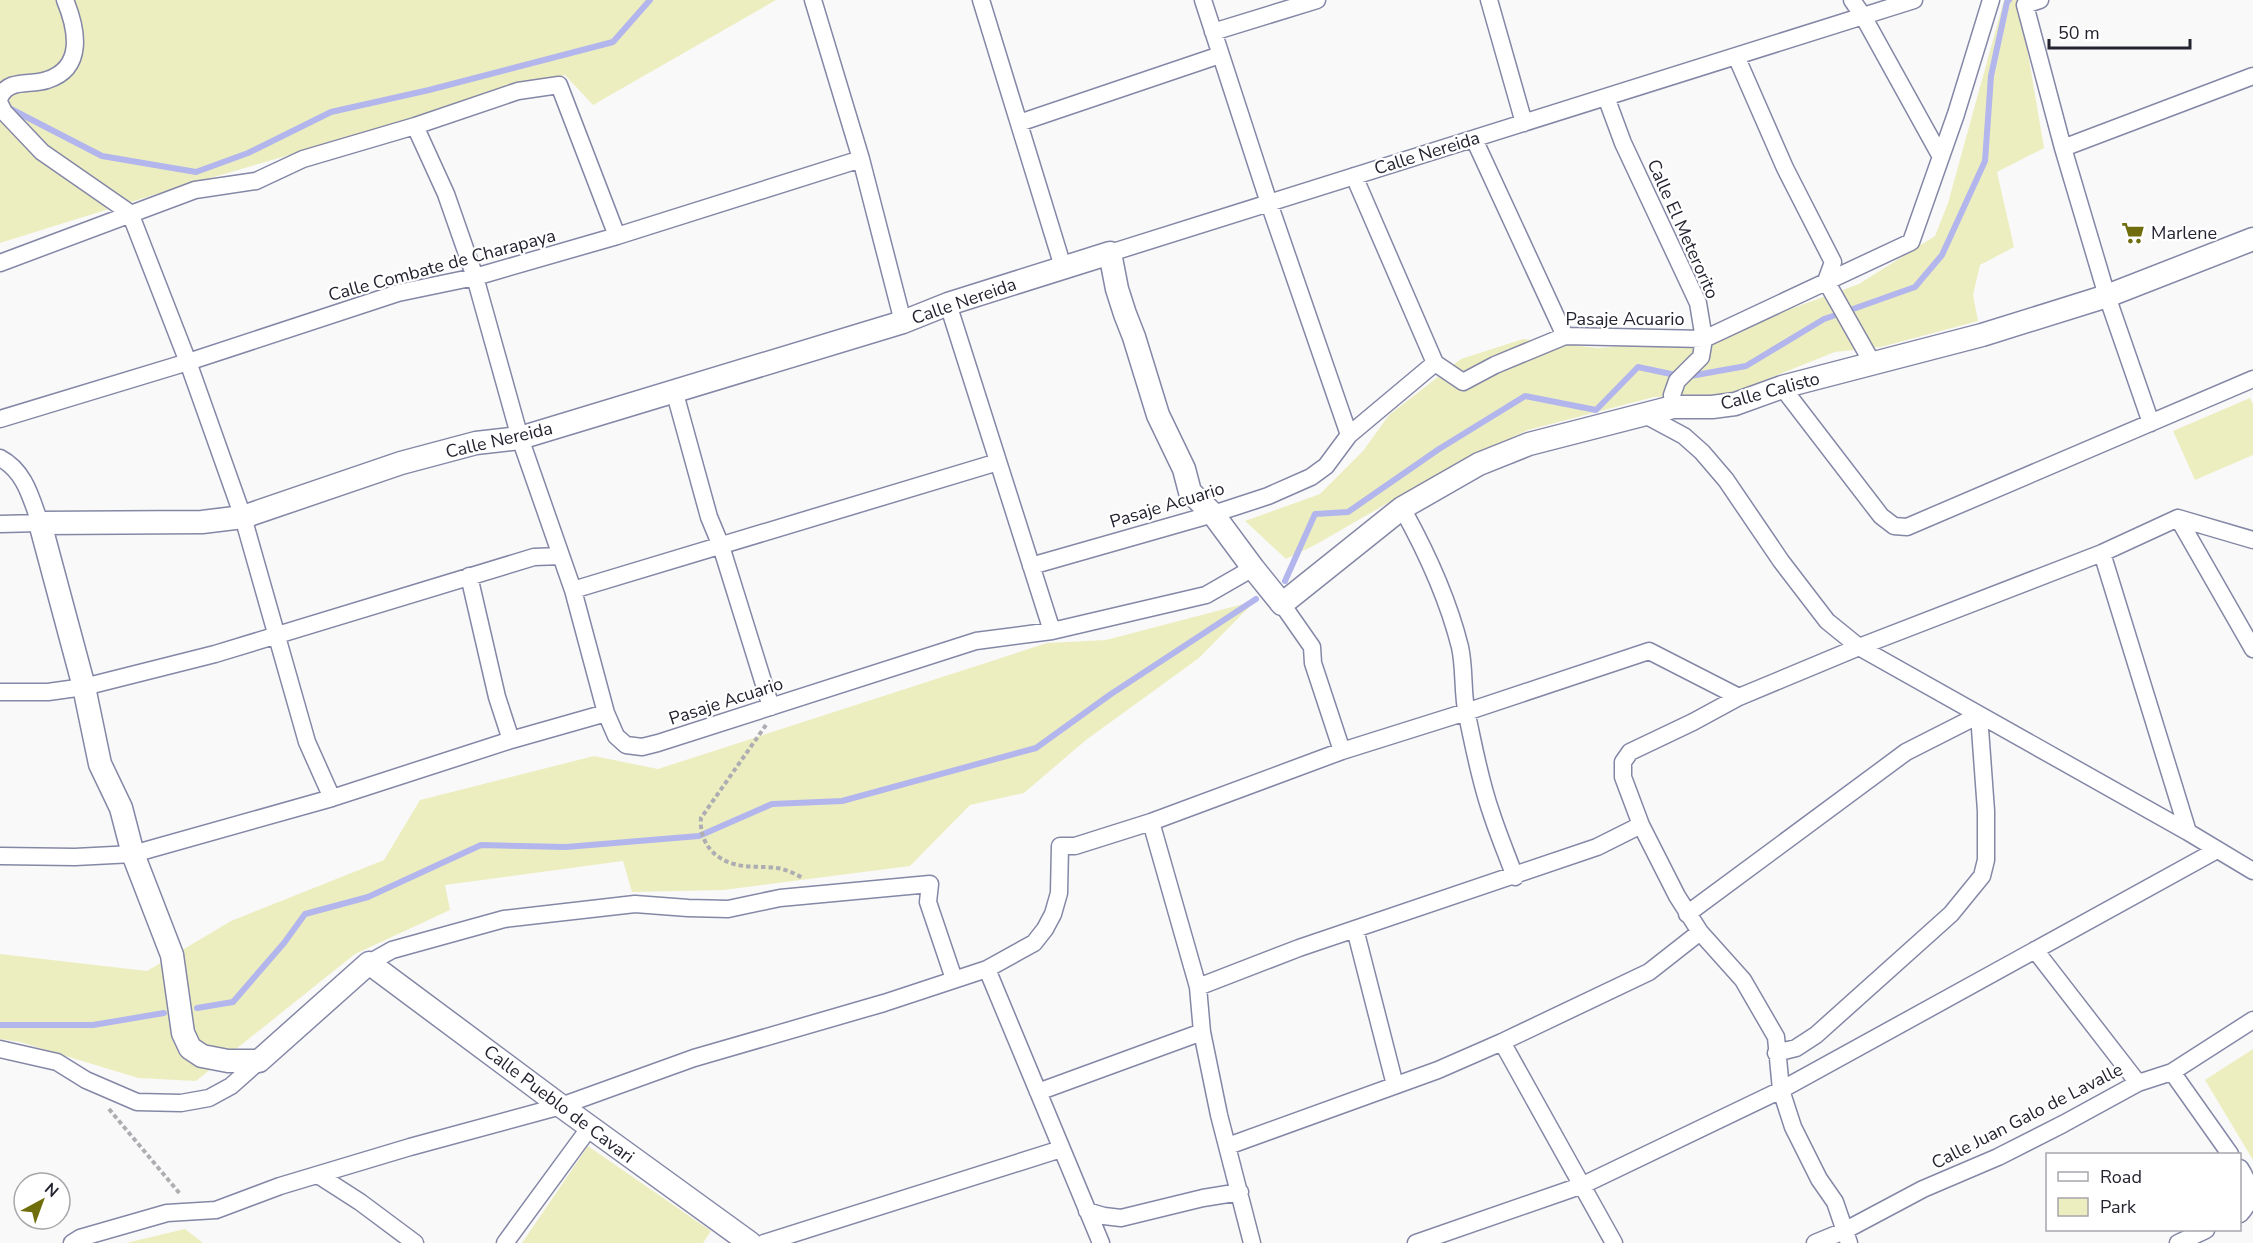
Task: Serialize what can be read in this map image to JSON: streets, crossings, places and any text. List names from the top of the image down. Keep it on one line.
{"streets":{"street":["Calle Nereida","Calle El Meterorito","Calle Combate de Charapaya","Pasaje Acuario","Calle Calisto","Calle Pueblo de Cavari","Calle Juan Galo de Lavalle"]},"crossings":[["Calle Nereida","Calle El Meterorito"],["Calle Nereida","Pasaje Acuario"],["Calle El Meterorito","Pasaje Acuario"],["Calle Combate de Charapaya","Pasaje Acuario"]],"places":{"supermarket":["Marlene"]},"legend":["Road","Park"],"scale_bar":"50 m","north":"top right"}
